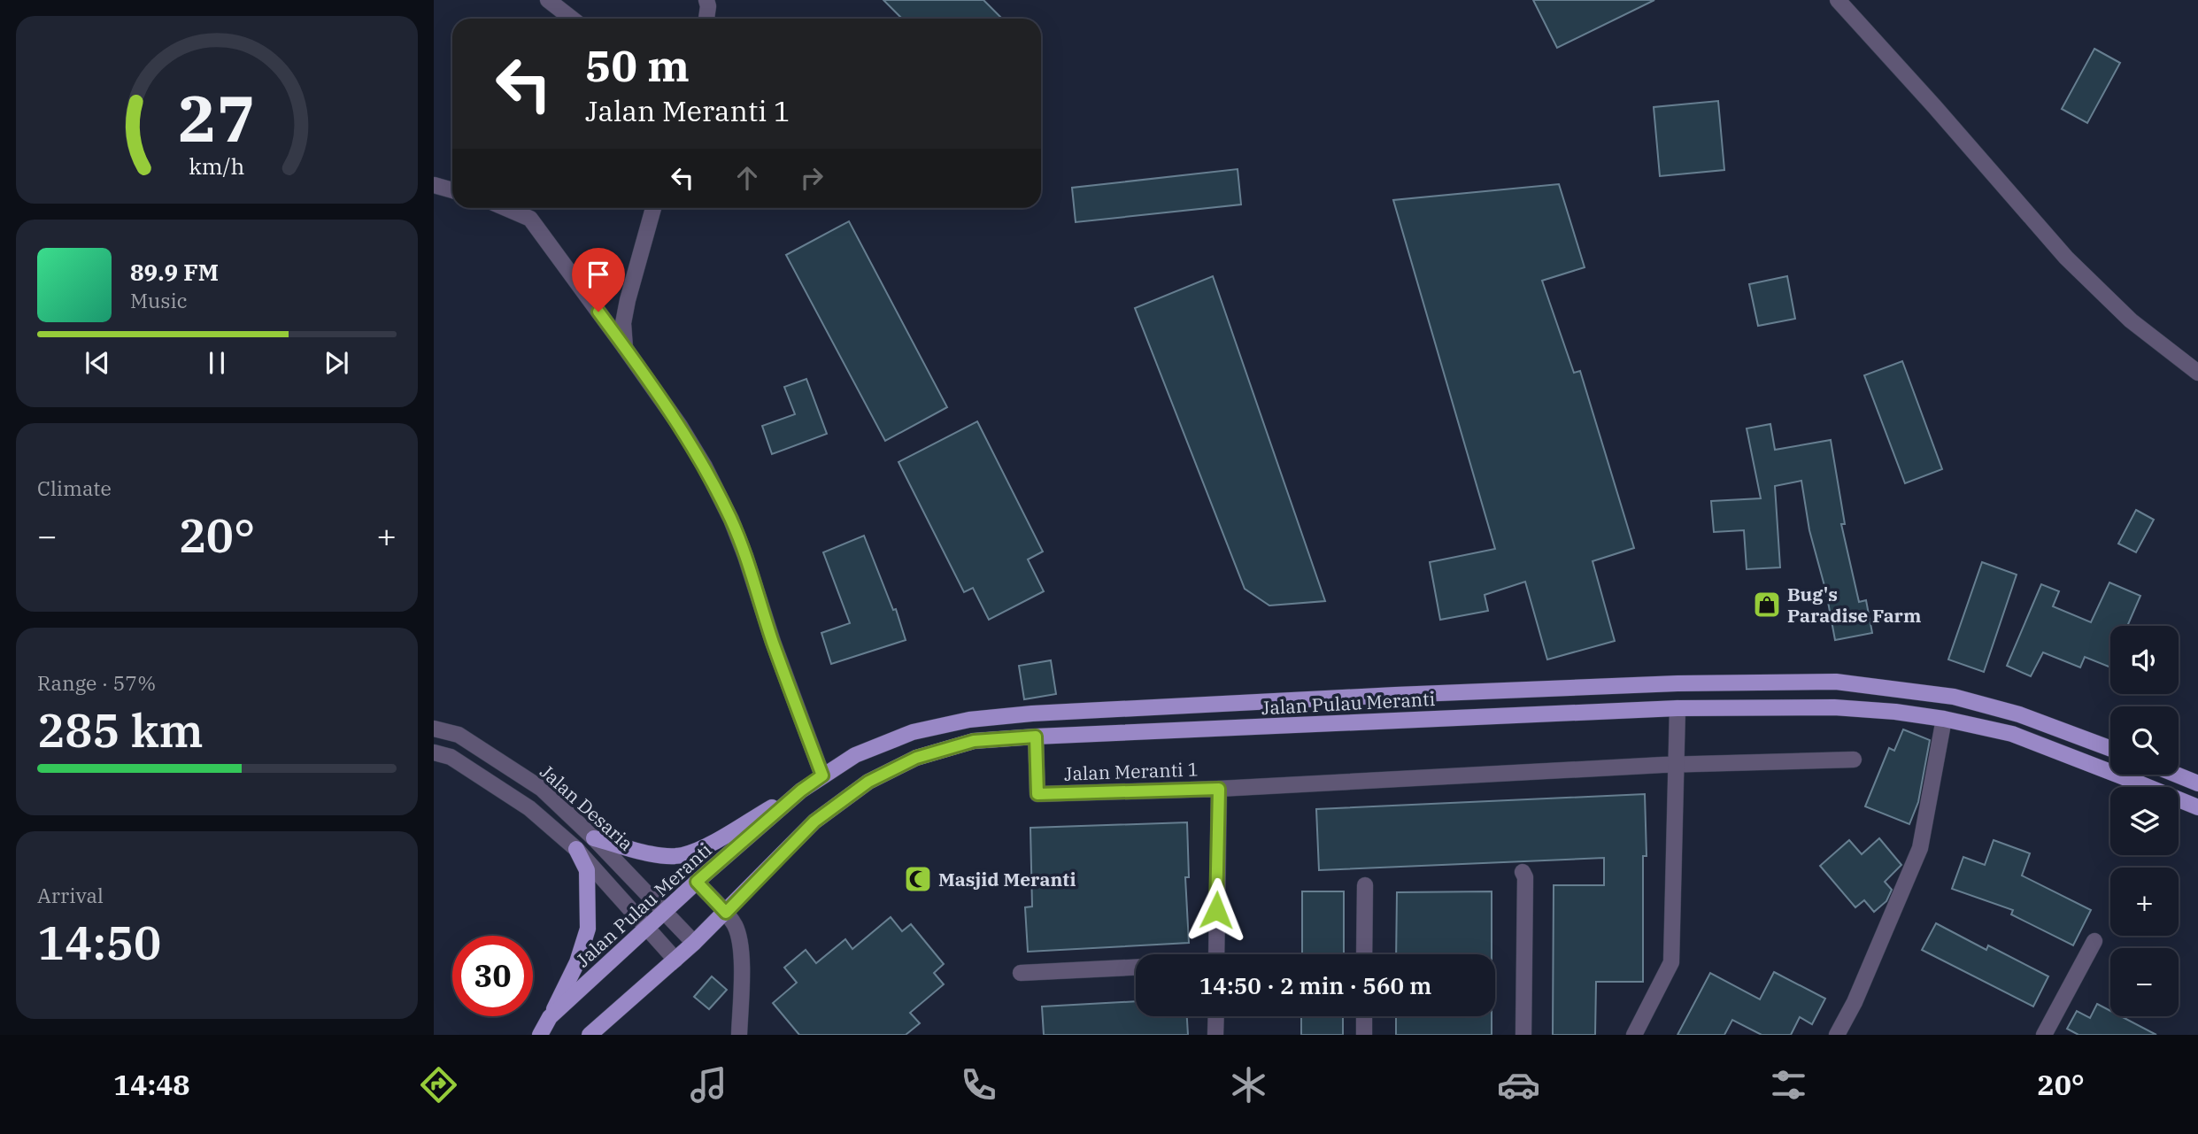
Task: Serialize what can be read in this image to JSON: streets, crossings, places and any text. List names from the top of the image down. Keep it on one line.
{"streets":{"main road":["Jalan Pulau Meranti"],"street":["Jalan Meranti 1","Jalan Desaria"]},"crossings":[["Jalan Pulau Meranti","Jalan Meranti 1"],["Jalan Pulau Meranti","Jalan Desaria"]],"places":{"shop":["Bug's Paradise Farm"],"mosque":["Masjid Meranti"]},"page":{"turn":["50 m","Jalan Meranti 1"],"song":["89.9 FM","Music"],"tile":["Climate",["Range · 57%","285 km"],["Arrival","14:50"]],"heat":["−","20°","+"],"map_buttons":["+","−"],"limit":"30","trip":"14:50 · 2 min · 560 m","tabs":["14:48","20°"],"gauge":["27","km/h"]}}
